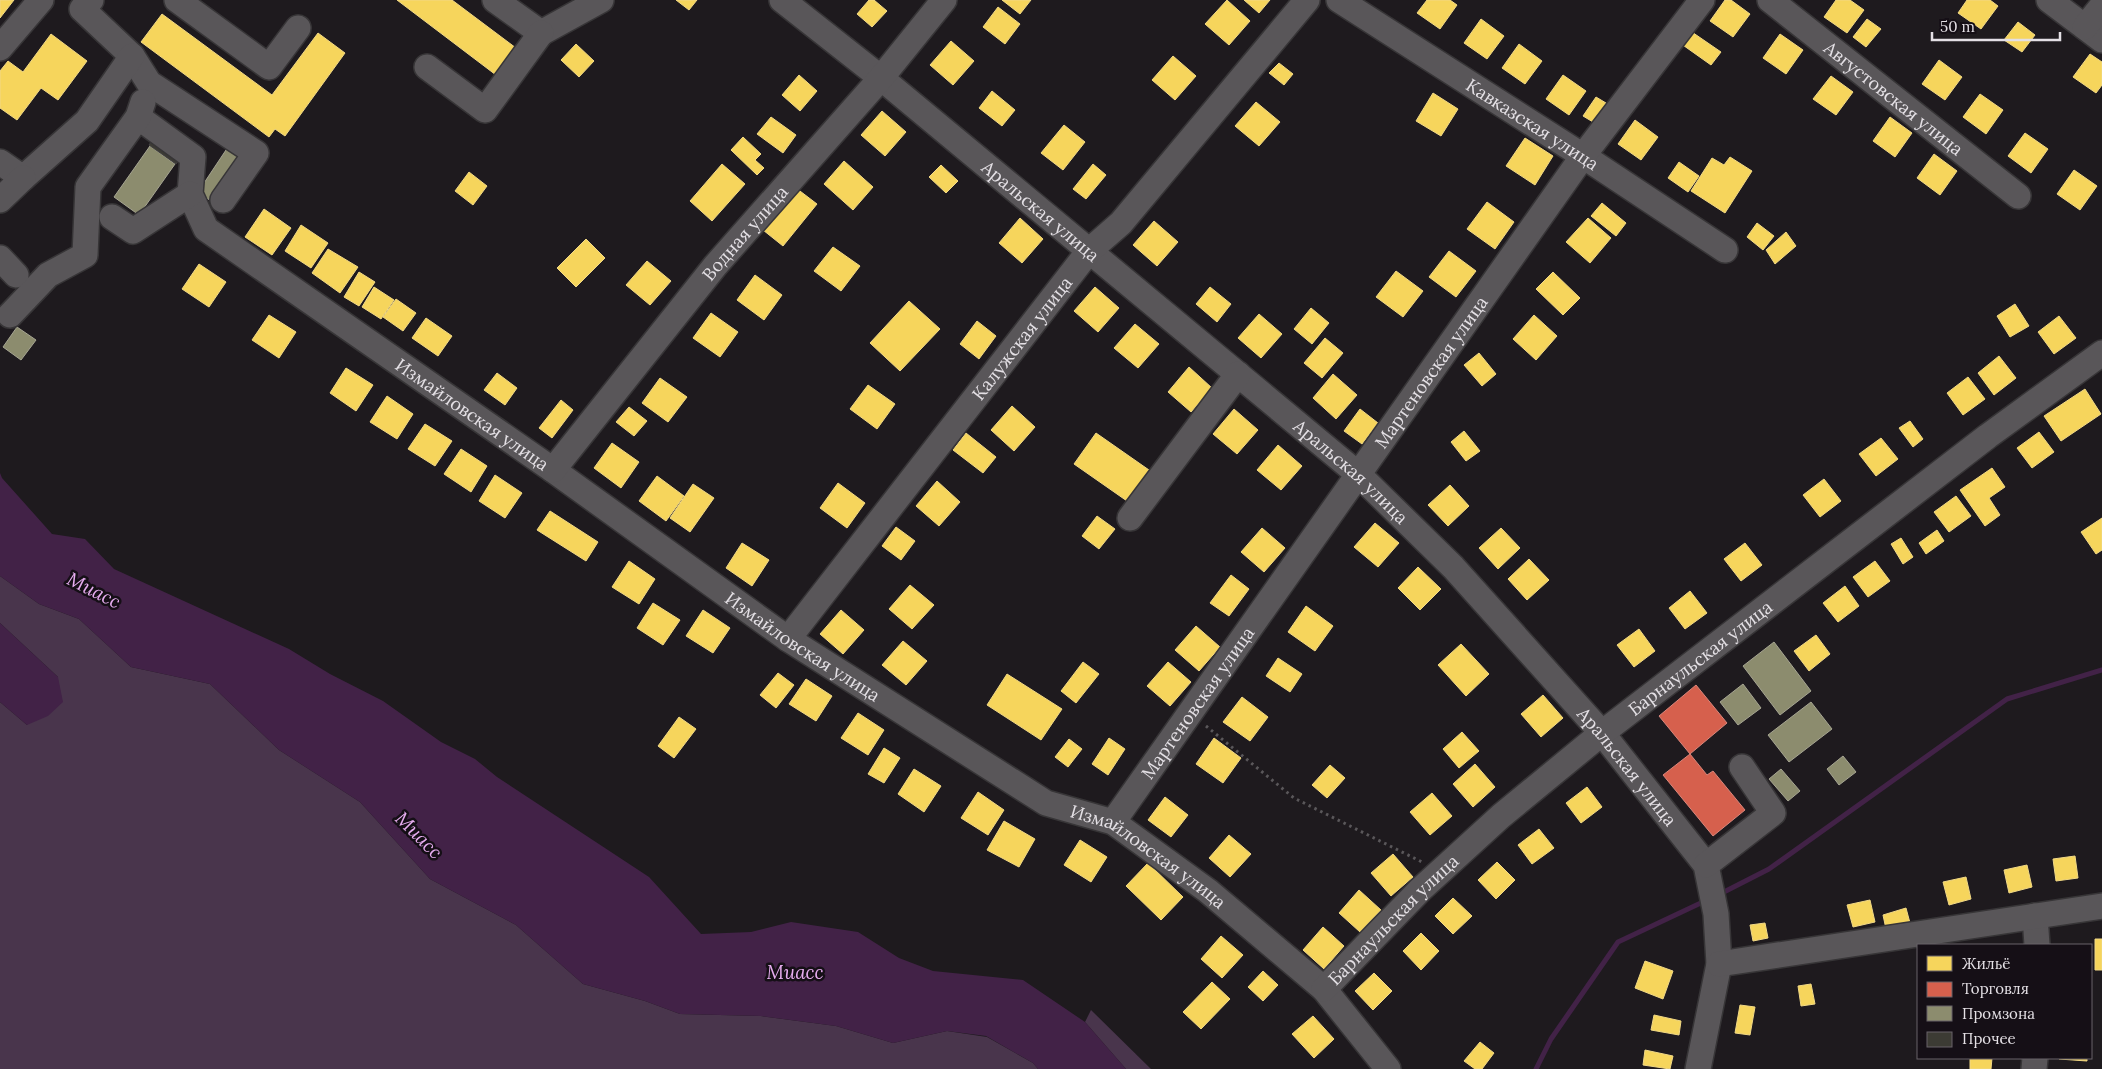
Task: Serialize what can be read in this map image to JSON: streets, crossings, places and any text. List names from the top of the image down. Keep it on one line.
{"streets":{"street":["Августовская улица","Кавказская улица","Аральская улица","Водная улица","Калужская улица","Мартеновская улица","Измайловская улица","Барнаульская улица"]},"crossings":[["Кавказская улица","Мартеновская улица"],["Аральская улица","Водная улица"],["Аральская улица","Калужская улица"],["Аральская улица","Мартеновская улица"],["Аральская улица","Барнаульская улица"],["Водная улица","Измайловская улица"],["Калужская улица","Измайловская улица"],["Мартеновская улица","Измайловская улица"],["Измайловская улица","Барнаульская улица"]],"water":["Миасс"],"legend":["Жильё","Торговля","Промзона","Прочее"],"scale_bar":"50 m"}
